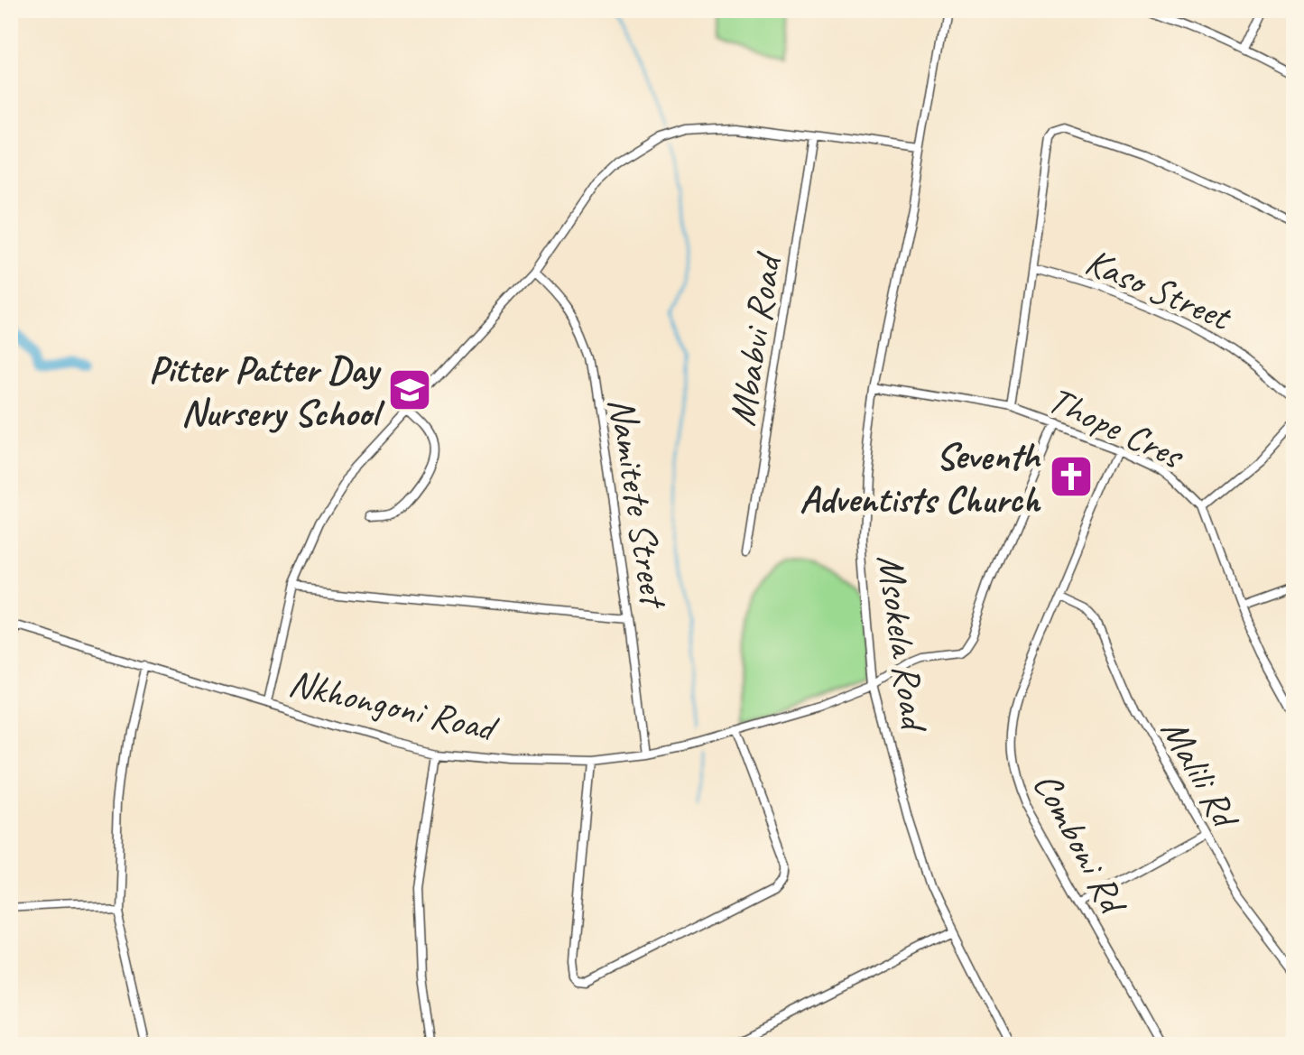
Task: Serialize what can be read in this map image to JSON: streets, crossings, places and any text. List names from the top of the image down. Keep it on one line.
{"streets":{"street":["Kaso Street","Mbabvi Road","Thope Cres","Namitete Street","Msokela Road","Nkhongoni Road","Malili Rd","Comboni Rd"]},"crossings":[["Thope Cres","Msokela Road"],["Thope Cres","Nkhongoni Road"],["Thope Cres","Comboni Rd"],["Namitete Street","Nkhongoni Road"],["Msokela Road","Nkhongoni Road"],["Malili Rd","Comboni Rd"]],"places":{"school or university":["Pitter Patter Day Nursery School"],"church":["Seventh Adventists Church"]}}
